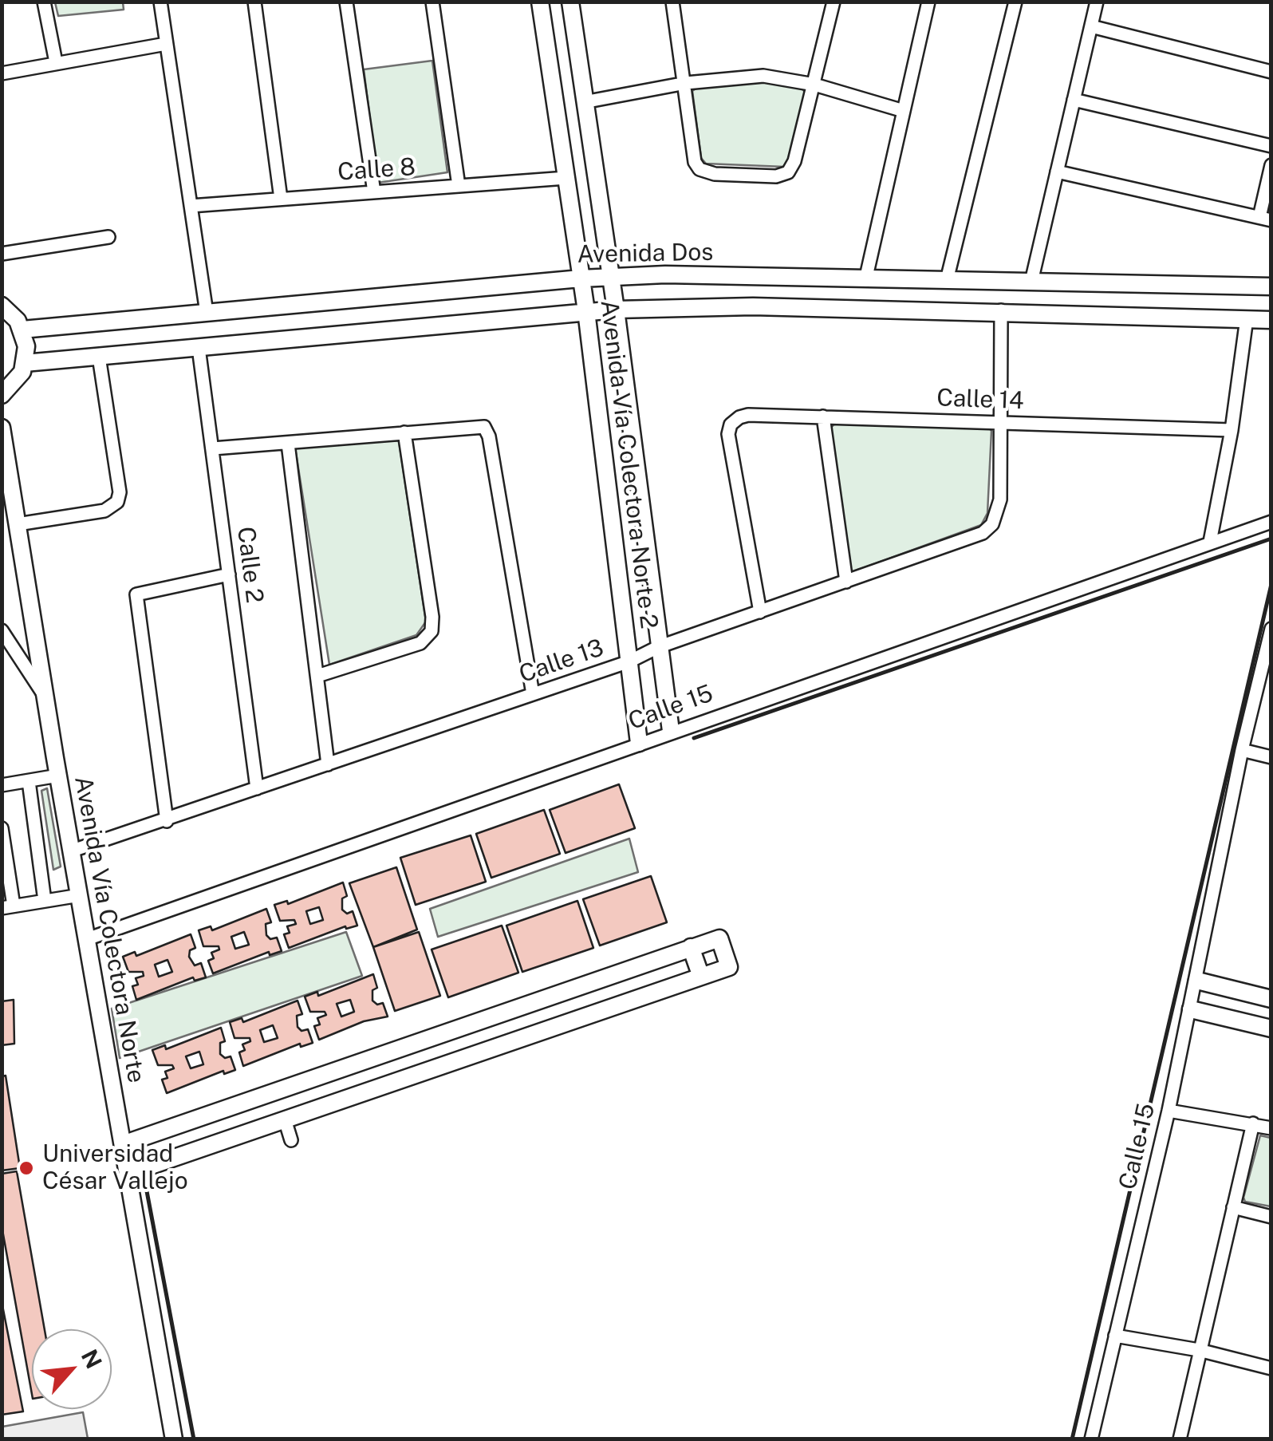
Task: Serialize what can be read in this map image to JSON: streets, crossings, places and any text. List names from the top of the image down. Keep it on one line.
{"streets":{"street":["Calle 8","Avenida Dos","Calle 14","Avenida Vía Colectora Norte 2","Calle 2","Calle 13","Calle 15","Avenida Vía Colectora Norte"]},"crossings":[["Calle 8","Avenida Vía Colectora Norte 2"],["Avenida Dos","Avenida Vía Colectora Norte 2"],["Calle 14","Calle 13"],["Avenida Vía Colectora Norte 2","Calle 13"],["Avenida Vía Colectora Norte 2","Calle 15"],["Calle 2","Calle 13"],["Calle 13","Avenida Vía Colectora Norte"],["Calle 15","Avenida Vía Colectora Norte"]],"places":["Universidad César Vallejo"],"north":"top right"}
